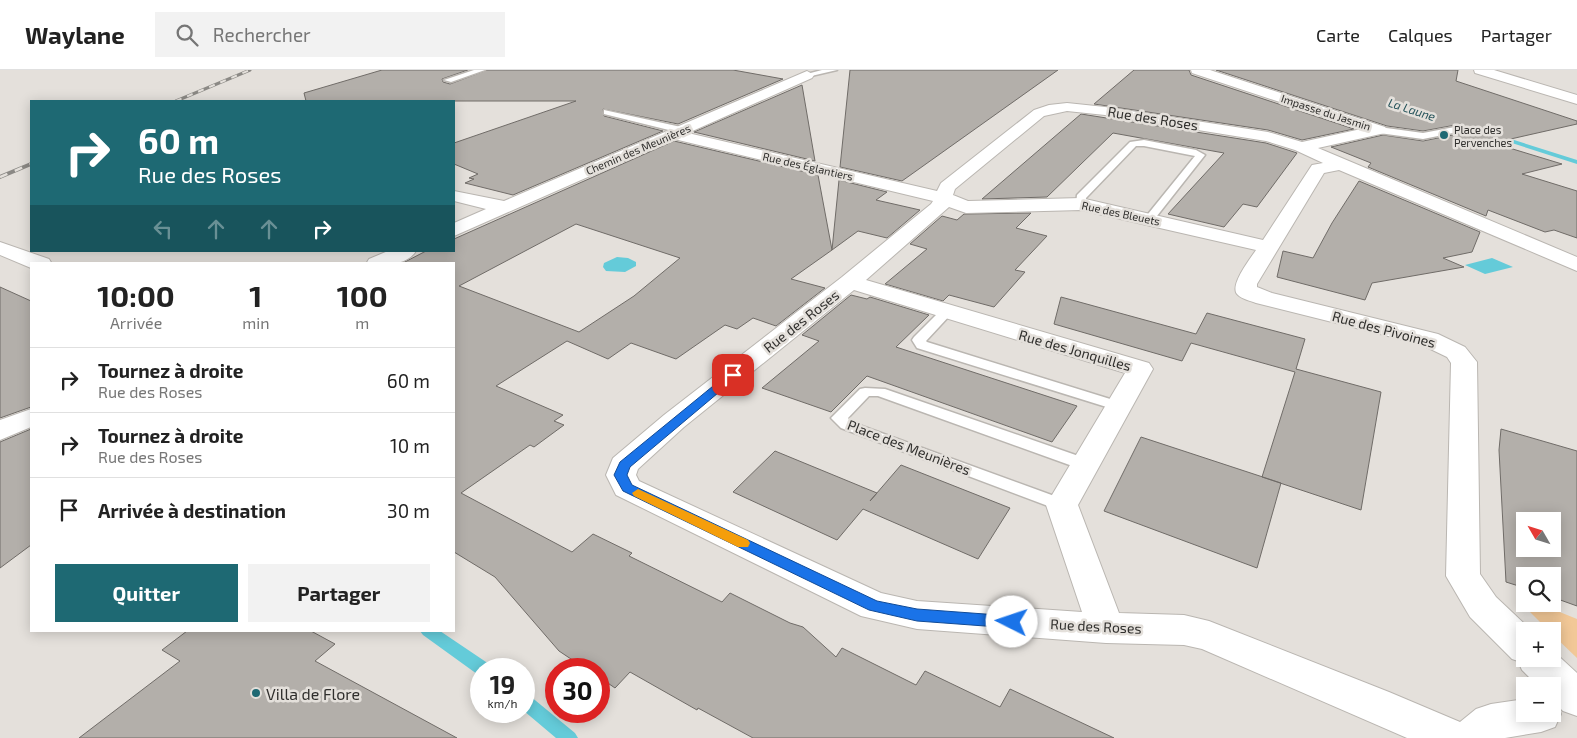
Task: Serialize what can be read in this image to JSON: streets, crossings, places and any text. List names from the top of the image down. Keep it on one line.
{"streets":{"street":["Impasse du Jasmin","Rue des Roses","Chemin des Meunières","Rue des Églantiers","Rue des Bleuets","Rue des Pivoines","Rue des Jonquilles"],"lane":["Place des Meunières"]},"crossings":[["Impasse du Jasmin","Rue des Roses"],["Rue des Roses","Rue des Églantiers"],["Rue des Roses","Rue des Bleuets"],["Rue des Roses","Rue des Pivoines"],["Rue des Roses","Rue des Jonquilles"],["Chemin des Meunières","Rue des Églantiers"],["Rue des Églantiers","Rue des Bleuets"],["Rue des Bleuets","Rue des Pivoines"],["Rue des Jonquilles","Place des Meunières"]],"water":["La Laune"],"places":["Place des Pervenches","Villa de Flore"],"north":"top left","page":{"header":"Waylane","search":"Rechercher","nav":["Carte","Calques","Partager"],"turn":["60 m","Rue des Roses"],"eta":["10:00","Arrivée","1","min","100","m"],"list":[{"name":"Tournez à droite","note":"Rue des Roses","value":"60 m"},{"name":"Tournez à droite","note":"Rue des Roses","value":"10 m"},{"name":"Arrivée à destination","value":"30 m"}],"map_buttons":["+","−"],"buttons":["Quitter","Partager"],"speed":"19 km/h","limit":"30"}}
